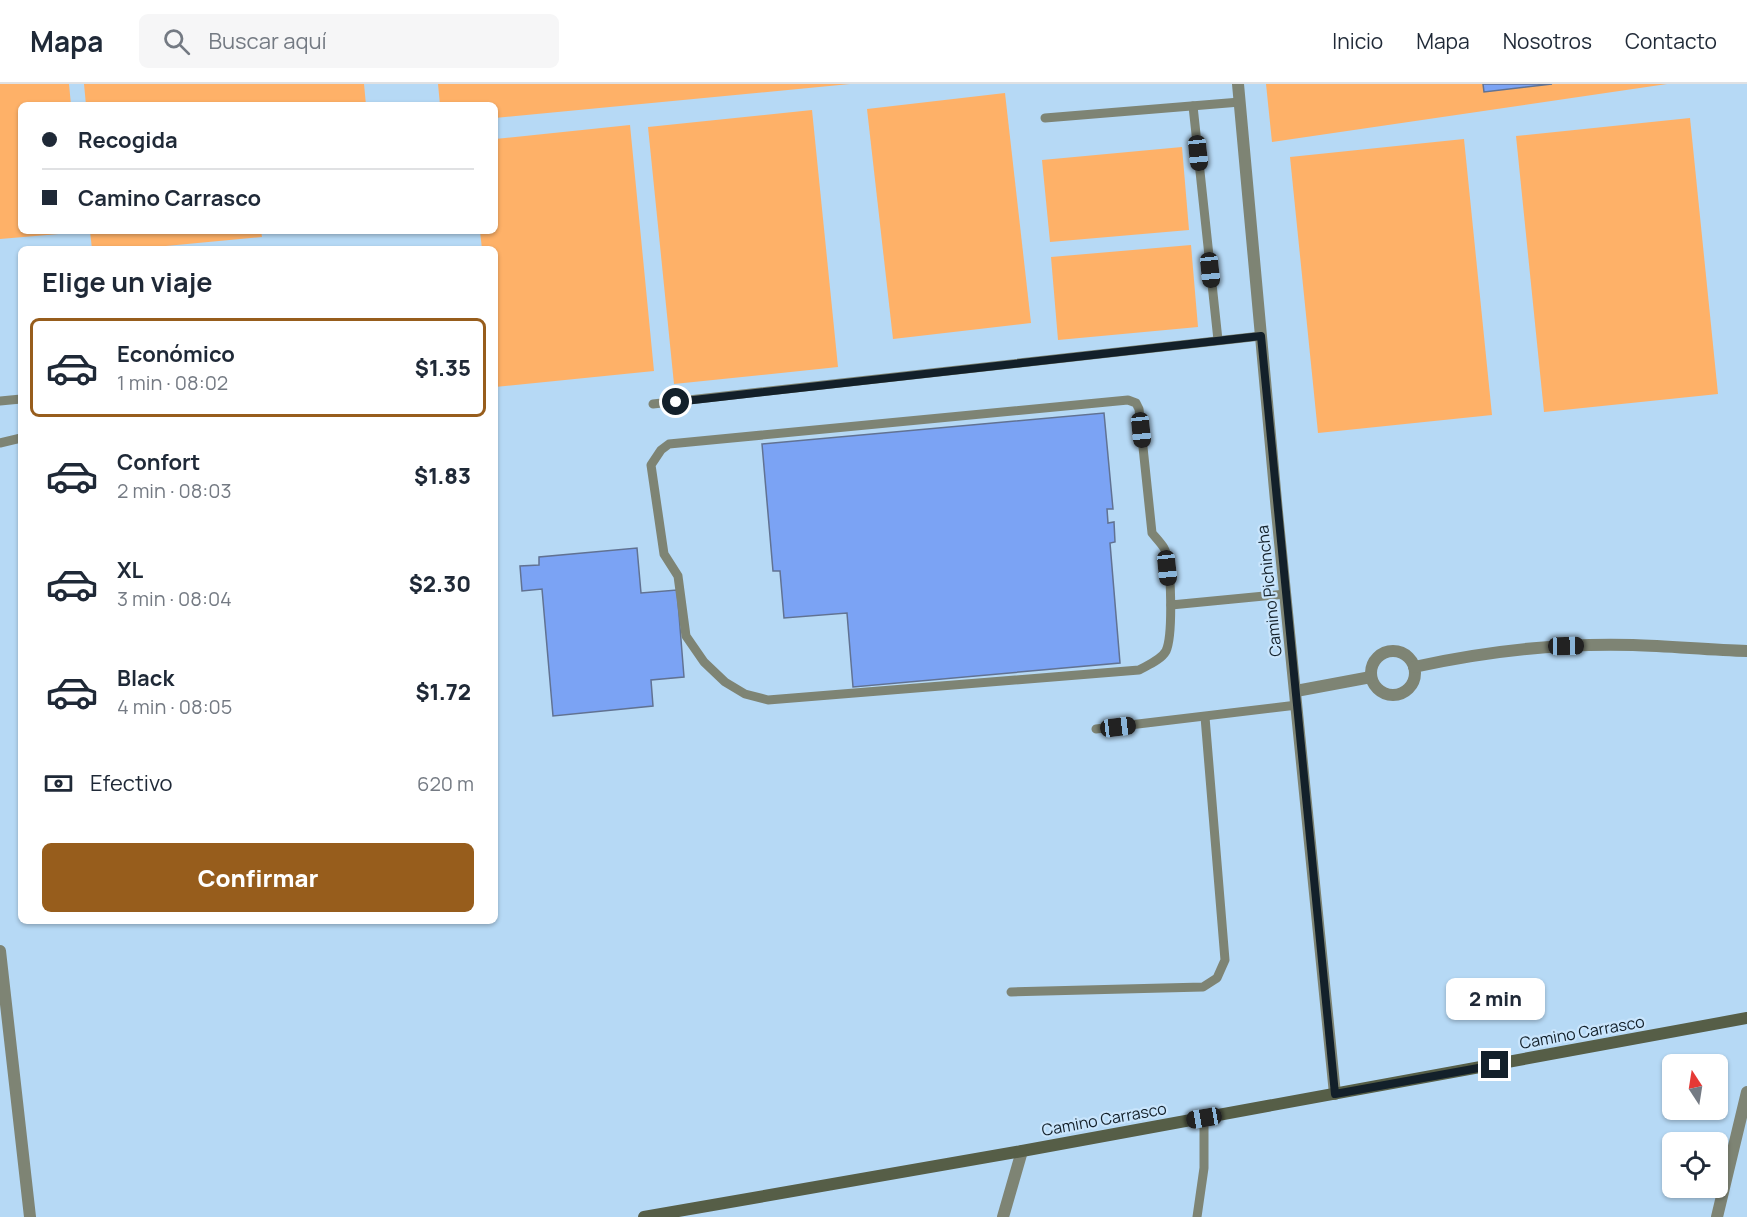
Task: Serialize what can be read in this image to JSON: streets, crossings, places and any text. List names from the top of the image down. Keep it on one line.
{"streets":{"main road":["Camino Carrasco"],"street":["Camino Pichincha"]},"crossings":[["Camino Pichincha","Camino Carrasco"]],"north":"top","page":{"header":"Mapa","search":"Buscar aquí","nav":["Inicio","Mapa","Nosotros","Contacto"],"banner":["Recogida","Camino Carrasco"],"heading":"Elige un viaje","list":[{"name":"Económico","note":"1 min · 08:02","value":"$1.35"},{"name":"Confort","note":"2 min · 08:03","value":"$1.83"},{"name":"XL","note":"3 min · 08:04","value":"$2.30"},{"name":"Black","note":"4 min · 08:05","value":"$1.72"}],"pay":["Efectivo","620 m"],"buttons":"Confirmar","bubble":"2 min"}}
